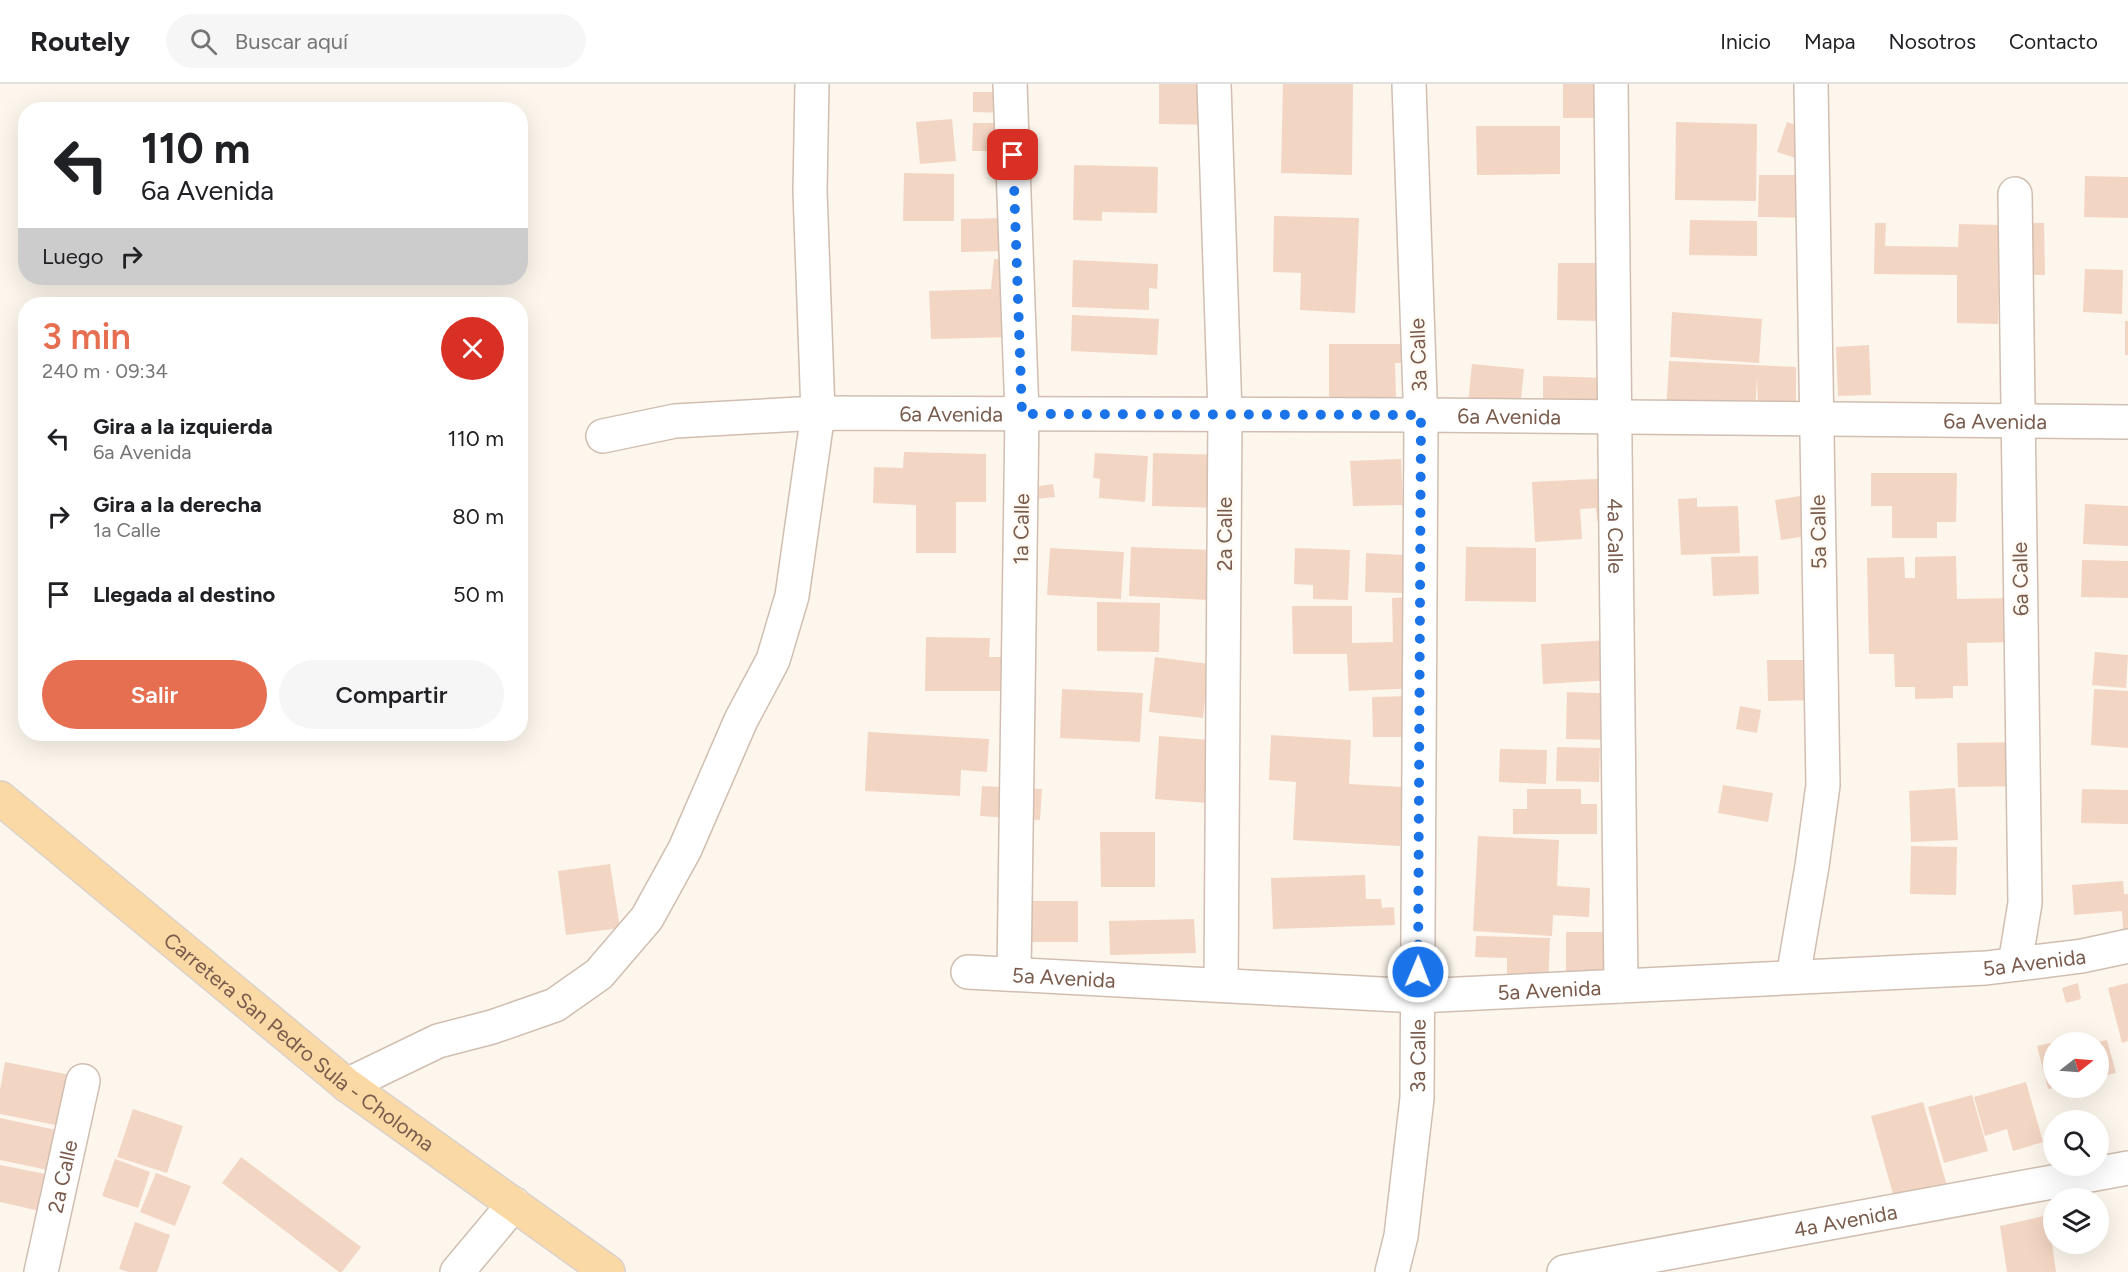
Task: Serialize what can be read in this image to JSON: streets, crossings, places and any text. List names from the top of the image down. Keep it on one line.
{"streets":{"main road":["Carretera San Pedro Sula - Choloma"],"street":["3a Calle","6a Avenida","1a Calle","5a Calle","2a Calle","4a Calle","6a Calle","5a Avenida","4a Avenida"]},"crossings":[["3a Calle","6a Avenida"],["3a Calle","5a Avenida"],["6a Avenida","1a Calle"],["6a Avenida","5a Calle"],["6a Avenida","2a Calle"],["6a Avenida","4a Calle"],["6a Avenida","6a Calle"],["1a Calle","5a Avenida"],["5a Calle","5a Avenida"],["2a Calle","5a Avenida"],["4a Calle","5a Avenida"],["6a Calle","5a Avenida"]],"north":"right","page":{"header":"Routely","search":"Buscar aquí","nav":["Inicio","Mapa","Nosotros","Contacto"],"turn":["110 m","6a Avenida"],"then":"Luego","heading":["3 min","240 m · 09:34"],"list":[{"name":"Gira a la izquierda","note":"6a Avenida","value":"110 m"},{"name":"Gira a la derecha","note":"1a Calle","value":"80 m"},{"name":"Llegada al destino","value":"50 m"}],"buttons":["Salir","Compartir"]}}
